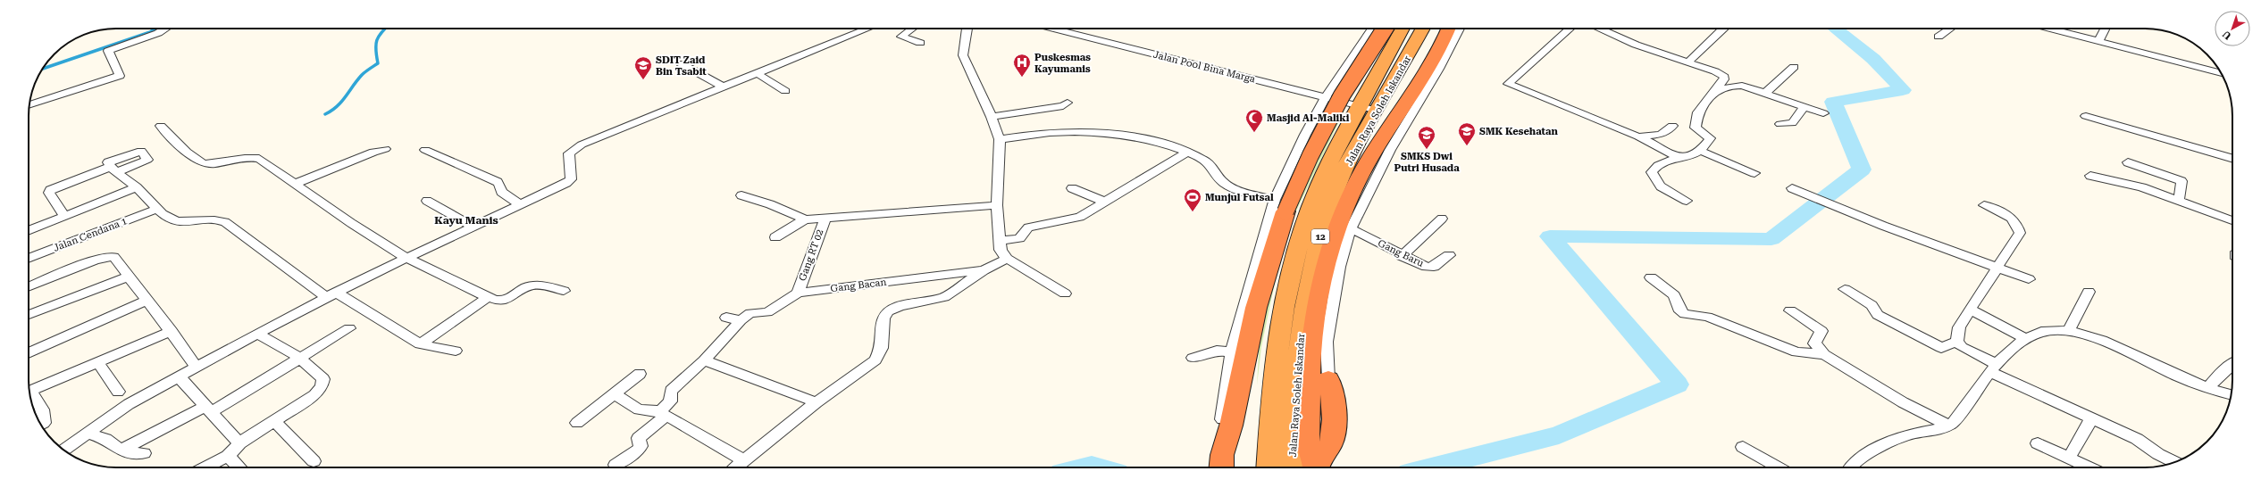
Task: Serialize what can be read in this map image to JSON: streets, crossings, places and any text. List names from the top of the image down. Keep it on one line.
{"streets":{"highway":["Jalan Raya Soleh Iskandar","12"],"street":["Jalan Pool Bina Marga","Jalan Cendana 1","Gang Baru","Gang RT 02","Gang Bacan"]},"crossings":[["Jalan Pool Bina Marga","Jalan Raya Soleh Iskandar"],["Gang RT 02","Gang Bacan"]],"districts":["Kayu Manis"],"places":{"hospital":["Puskesmas Kayumanis"],"school or university":["SDIT Zaid Bin Tsabit","SMK Kesehatan","SMKS Dwi Putri Husada"],"mosque":["Masjid Al-Maliki"],"sports":["Munjul Futsal"]},"north":"bottom left"}
